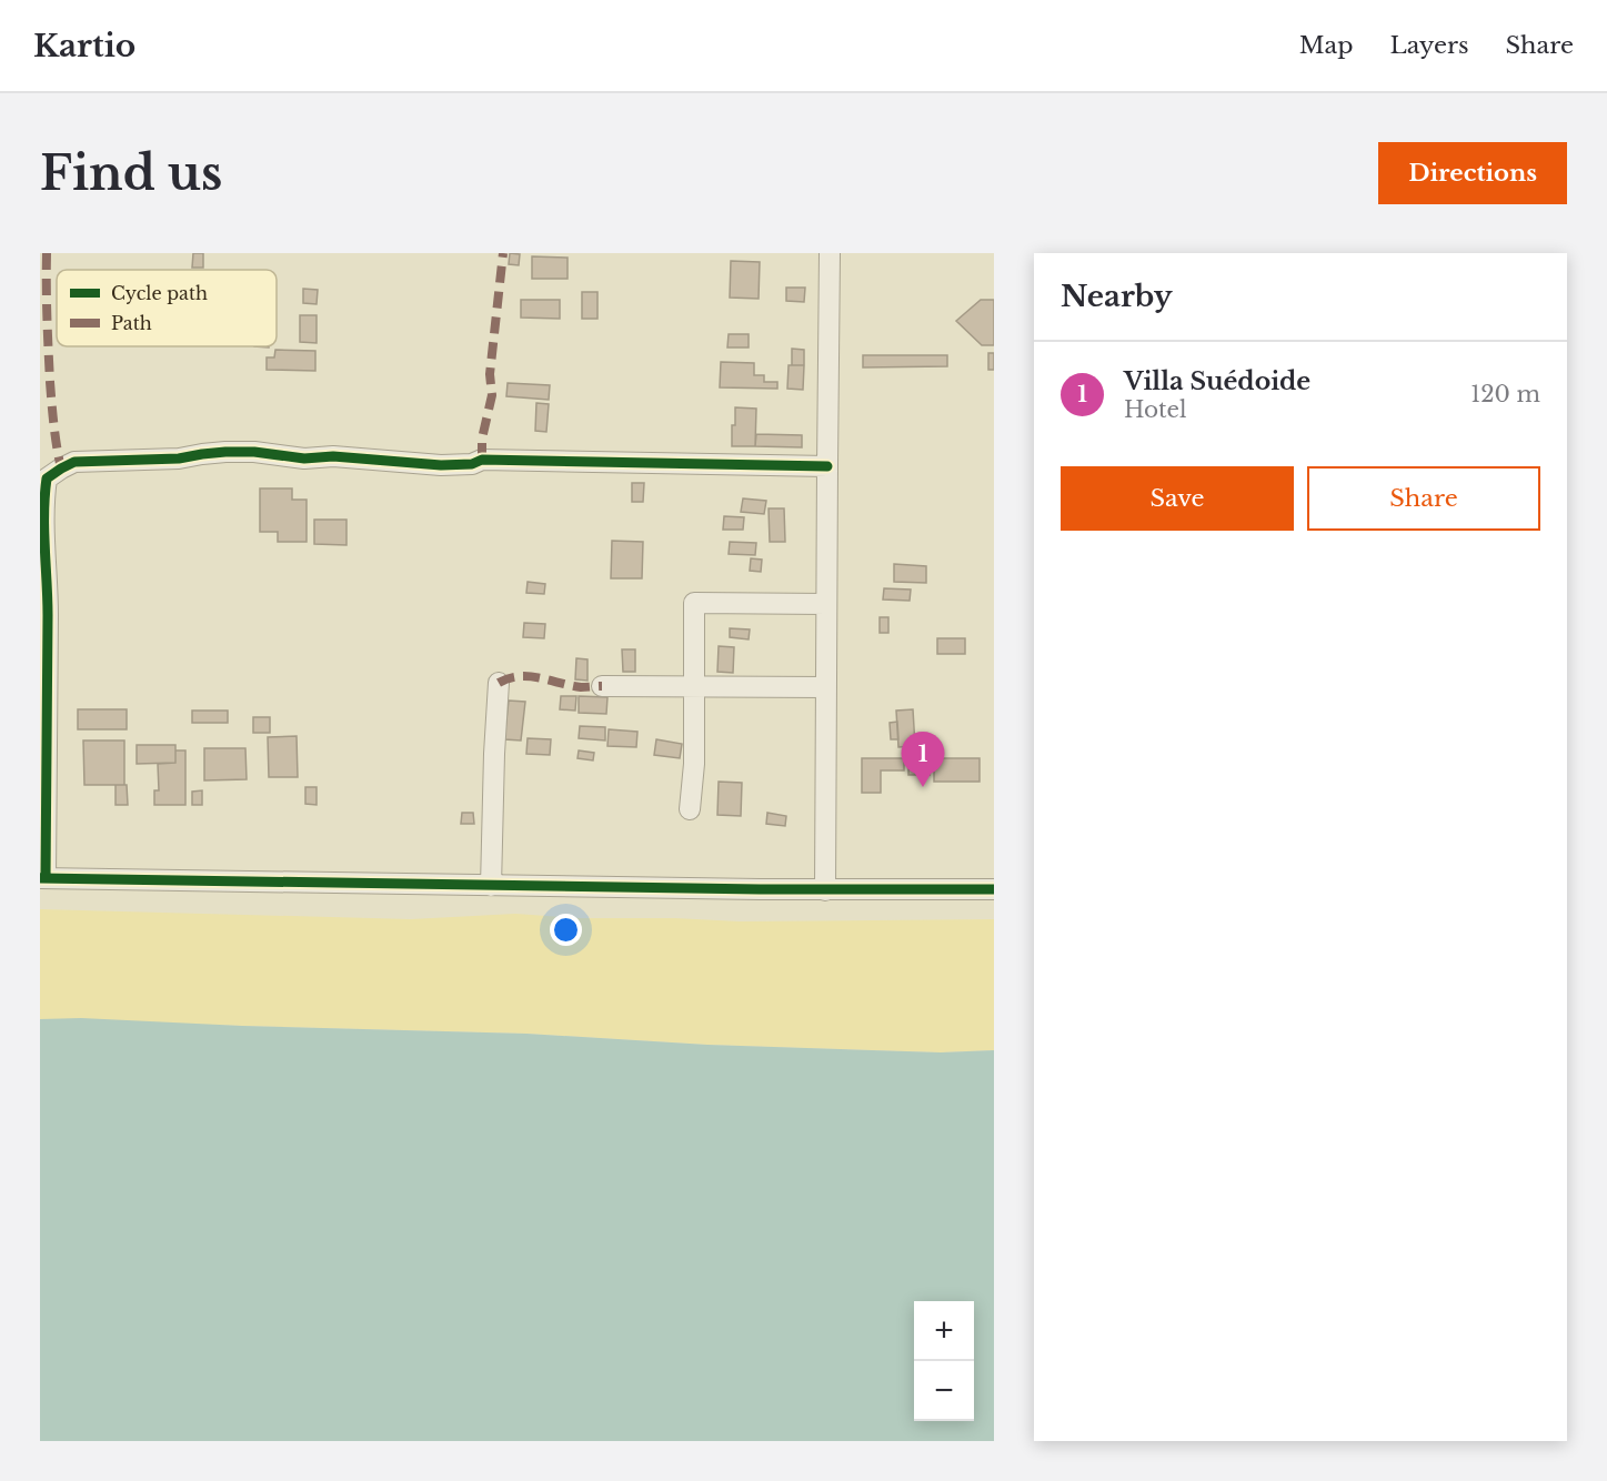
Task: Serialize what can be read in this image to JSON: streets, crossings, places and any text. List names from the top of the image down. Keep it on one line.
{"legend":["Cycle path","Path"],"page":{"header":"Kartio","nav":["Map","Layers","Share"],"buttons":["Directions",["Save","Share"]],"title":"Find us","heading":"Nearby","list":[{"mark":"1","name":"Villa Suédoide","note":"Hotel","value":"120 m"}],"pins":"1","map_buttons":["+","−"]}}
